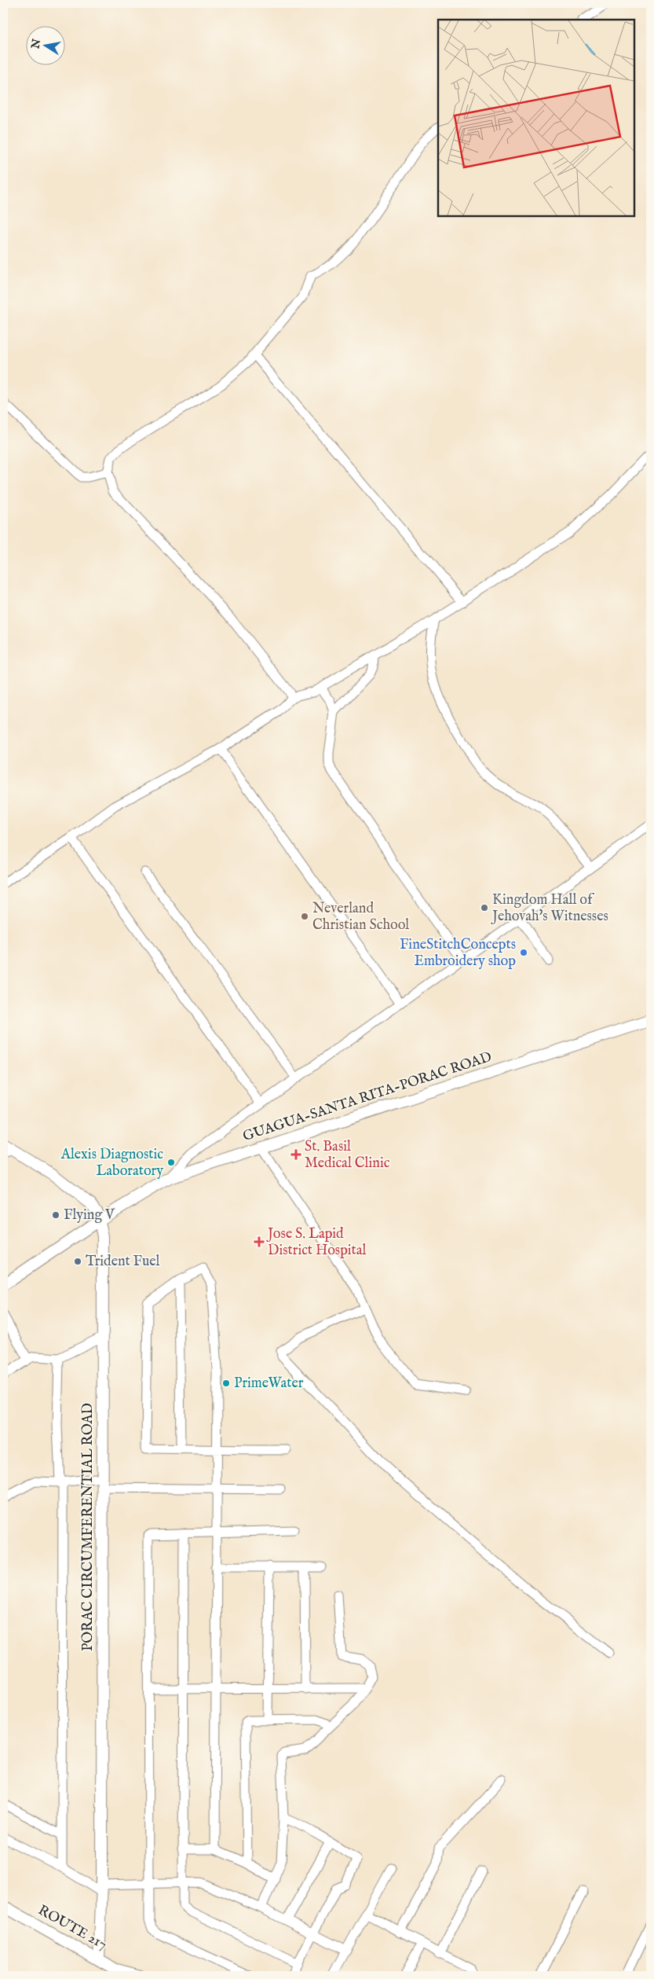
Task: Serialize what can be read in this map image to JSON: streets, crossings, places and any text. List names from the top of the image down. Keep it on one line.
{"streets":{"main road":["GUAGUA-SANTA RITA-PORAC ROAD","PORAC CIRCUMFERENTIAL ROAD","ROUTE 217"]},"crossings":[["GUAGUA-SANTA RITA-PORAC ROAD","PORAC CIRCUMFERENTIAL ROAD"],["PORAC CIRCUMFERENTIAL ROAD","ROUTE 217"]],"places":{"other":["Kingdom Hall of Jehovah's Witnesses","Neverland Christian School","FineStitchConcepts Embroidery shop","Alexis Diagnostic Laboratory","Flying V","Trident Fuel","PrimeWater"],"health":["St. Basil Medical Clinic","Jose S. Lapid District Hospital"]},"north":"left"}
